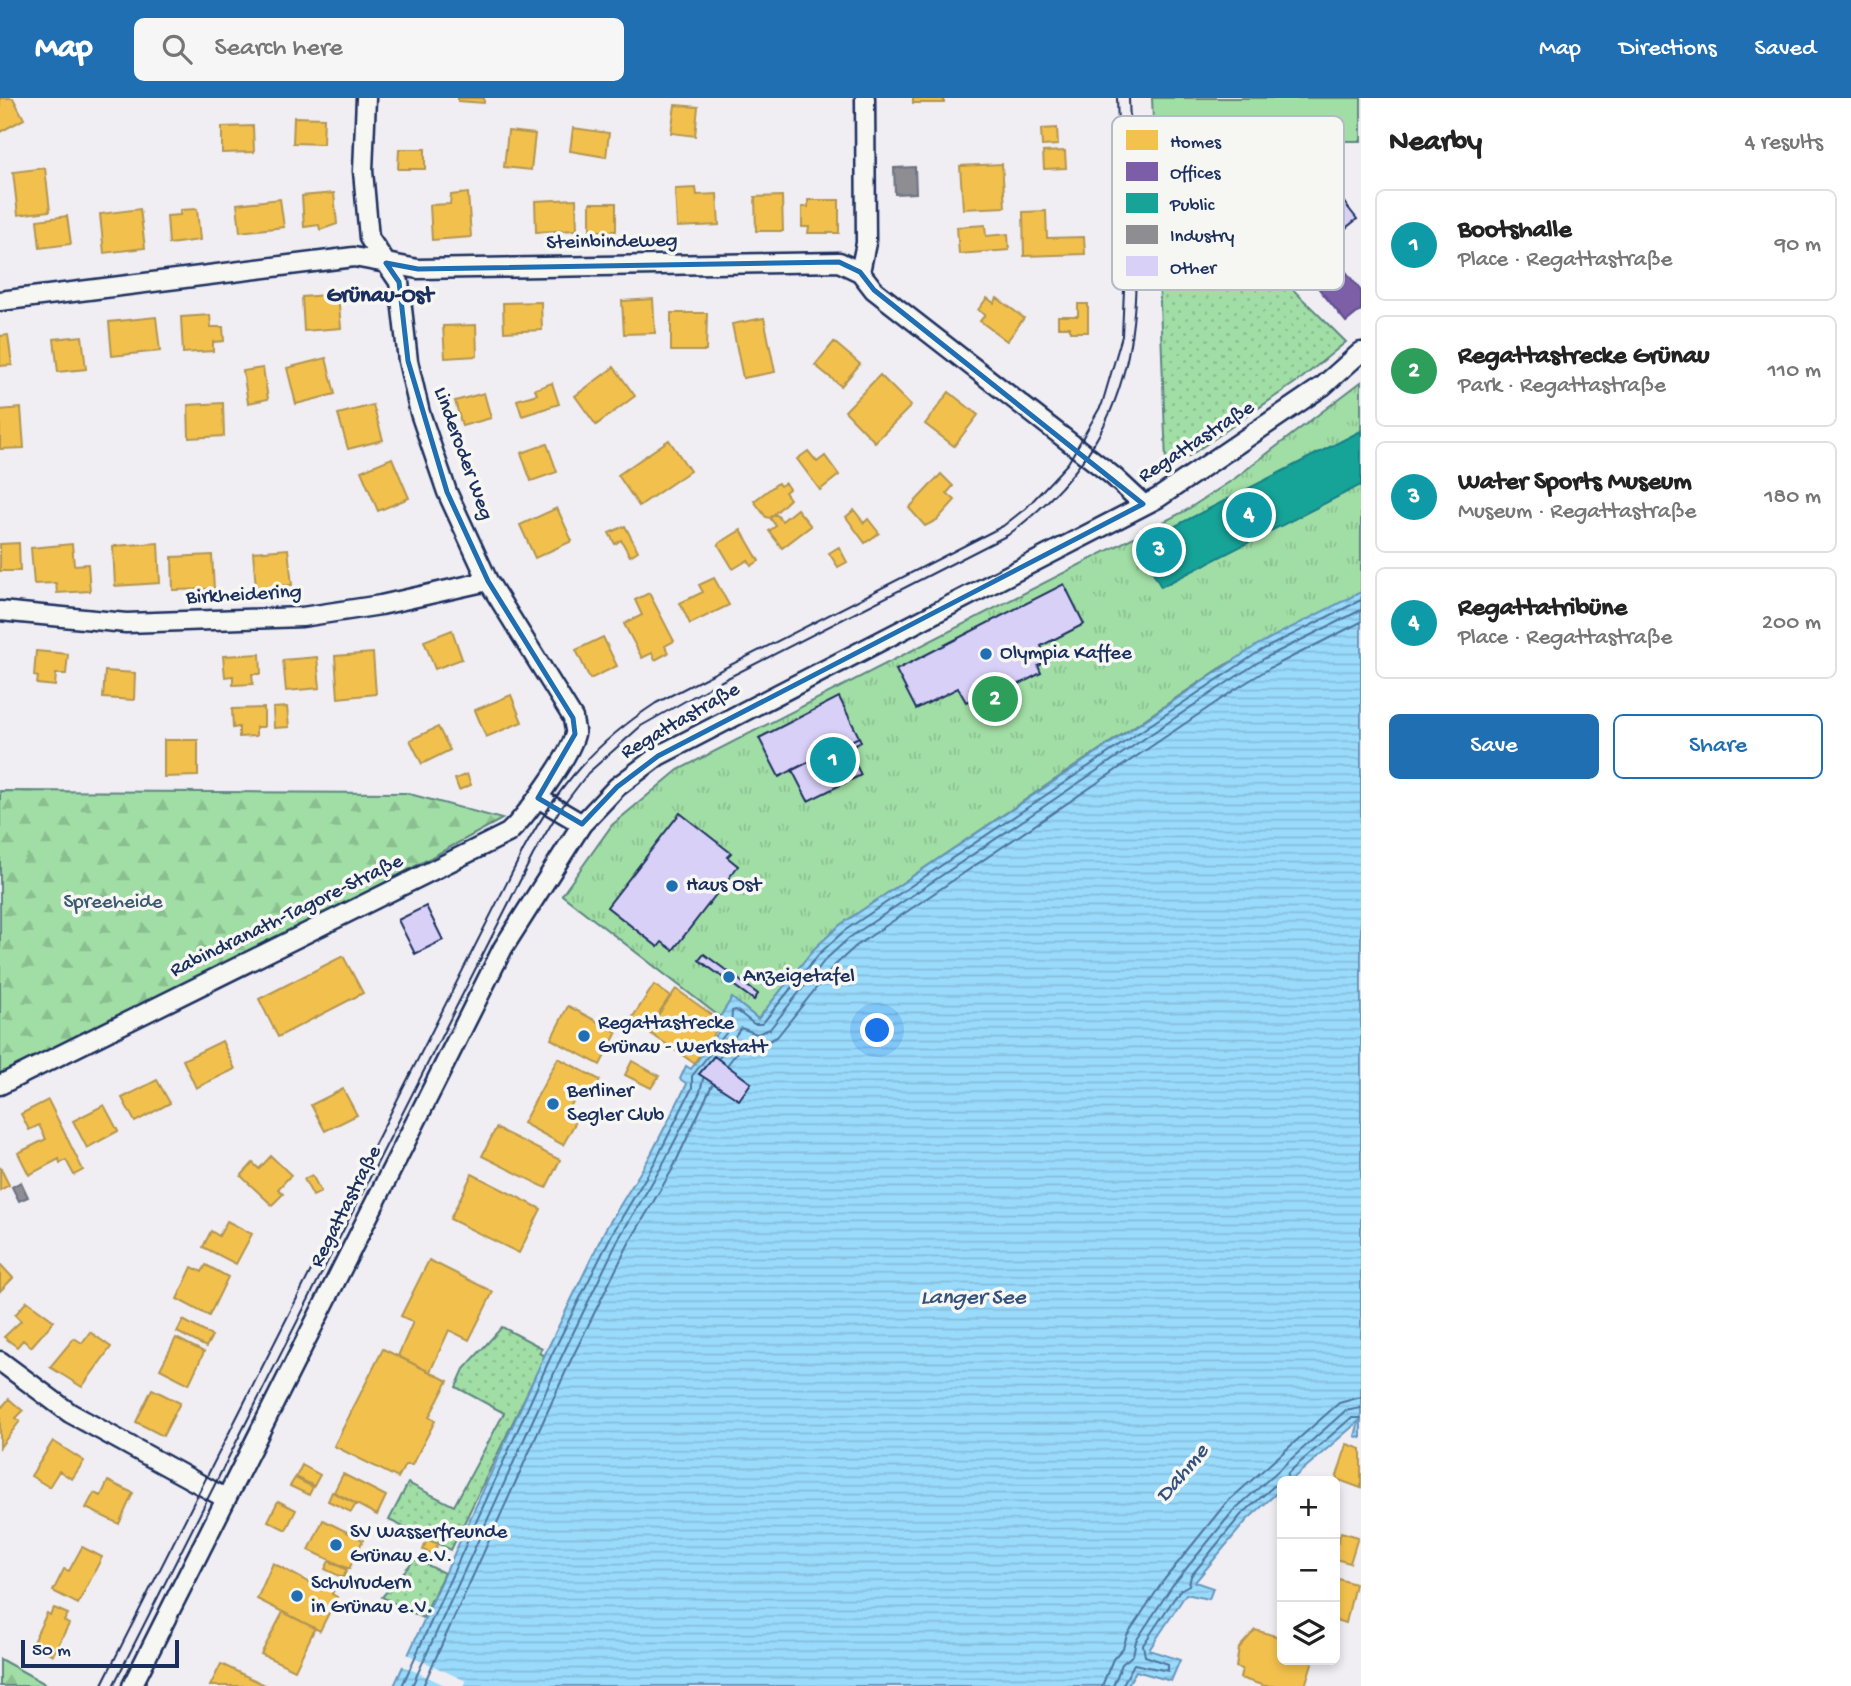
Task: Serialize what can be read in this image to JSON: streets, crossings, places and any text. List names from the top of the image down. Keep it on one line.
{"streets":{"street":["Steinbindeweg","Regattastraße","Linderoder Weg","Birkheidering","Rabindranath-Tagore-Straße"]},"crossings":[["Steinbindeweg","Linderoder Weg"],["Linderoder Weg","Birkheidering"],["Linderoder Weg","Rabindranath-Tagore-Straße"]],"districts":["Grünau-Ost"],"water":["Langer See","Dahme"],"parks":["Spreeheide"],"places":["Olympia Kaffee","Haus Ost","Anzeigetafel","Regattastrecke Grünau - Werkstatt","Berliner Segler Club","SV Wasserfreunde Grünau e.V.","Schulrudern in Grünau e.V."],"legend":["Homes","Offices","Public","Industry","Other"],"scale_bar":"50 m","page":{"header":"Map","search":"Search here","nav":["Map","Directions","Saved"],"heading":["Nearby","4 results"],"list":[{"mark":"1","name":"Bootshalle","note":"Place · Regattastraße","value":"90 m"},{"mark":"2","name":"Regattastrecke Grünau","note":"Park · Regattastraße","value":"110 m"},{"mark":"3","name":"Water Sports Museum","note":"Museum · Regattastraße","value":"180 m"},{"mark":"4","name":"Regattatribüne","note":"Place · Regattastraße","value":"200 m"}],"pins":["4","3","2","1"],"buttons":["Save","Share"],"map_buttons":["+","−"],"scale":"50 m"}}
